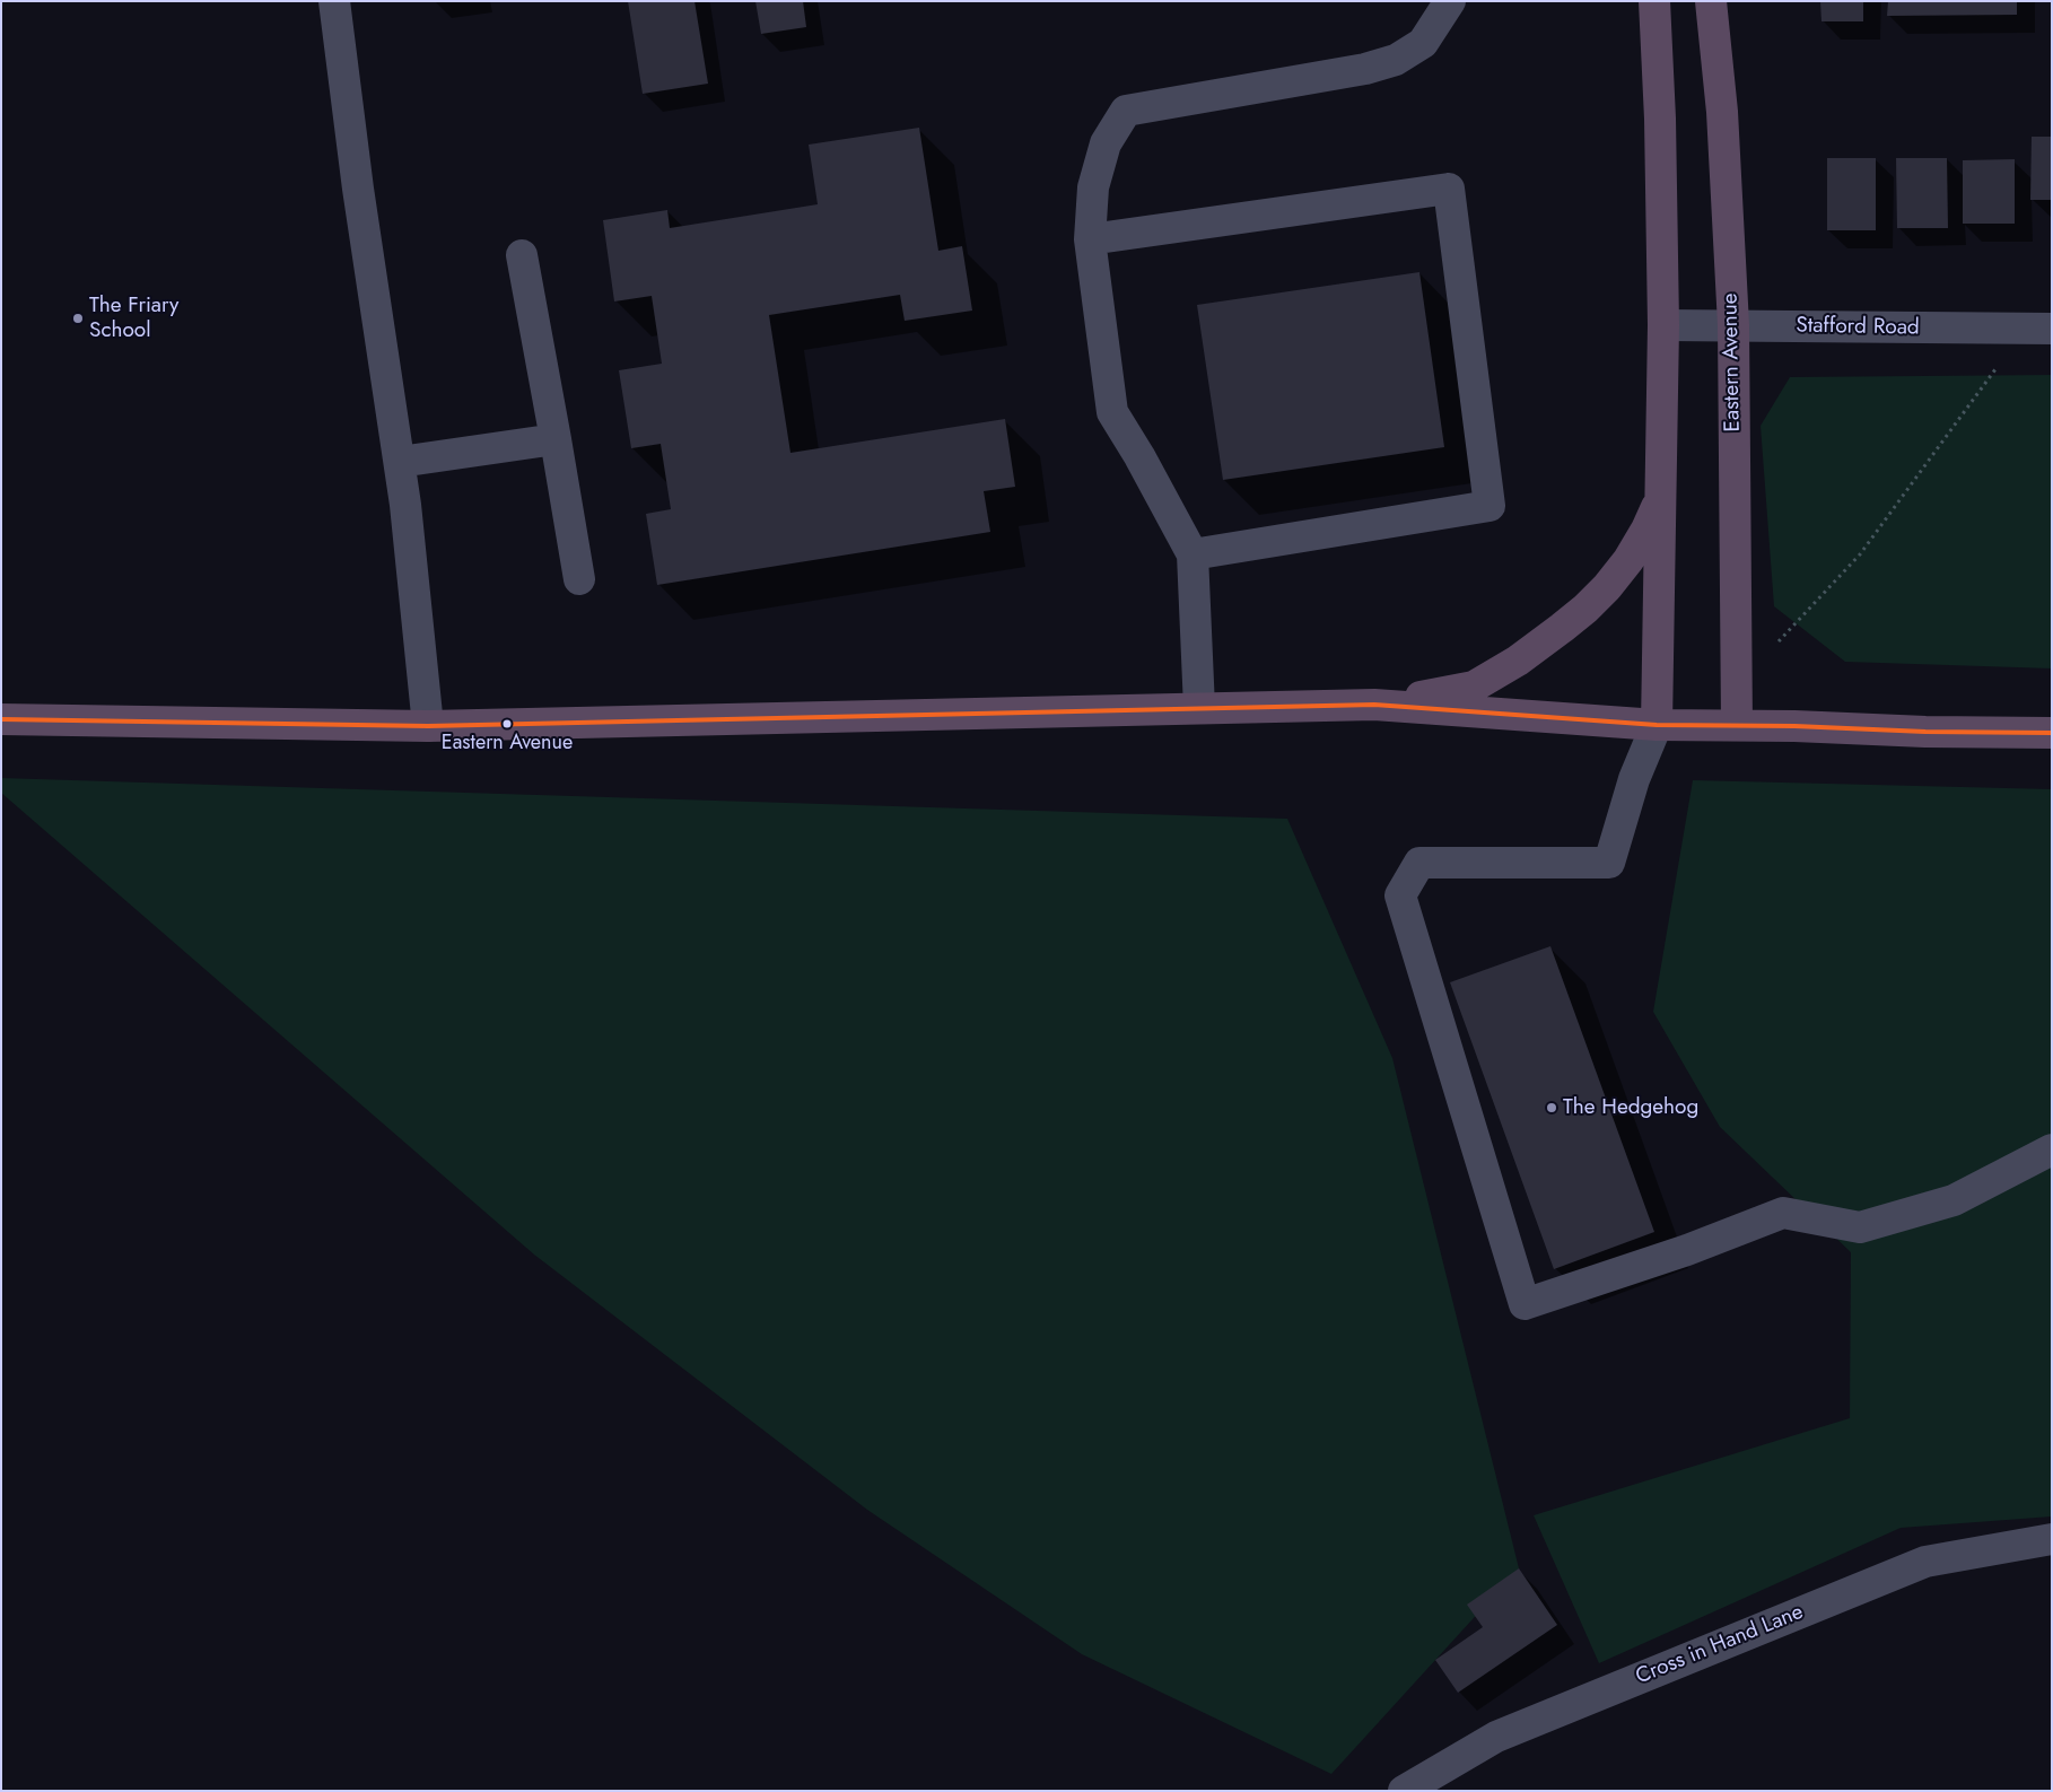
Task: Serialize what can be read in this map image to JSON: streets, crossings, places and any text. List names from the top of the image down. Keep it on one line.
{"streets":{"highway":["Eastern Avenue"],"street":["Stafford Road","Cross in Hand Lane"]},"crossings":[["Stafford Road","Eastern Avenue"]],"places":["The Friary School","Eastern Avenue","The Hedgehog"]}
